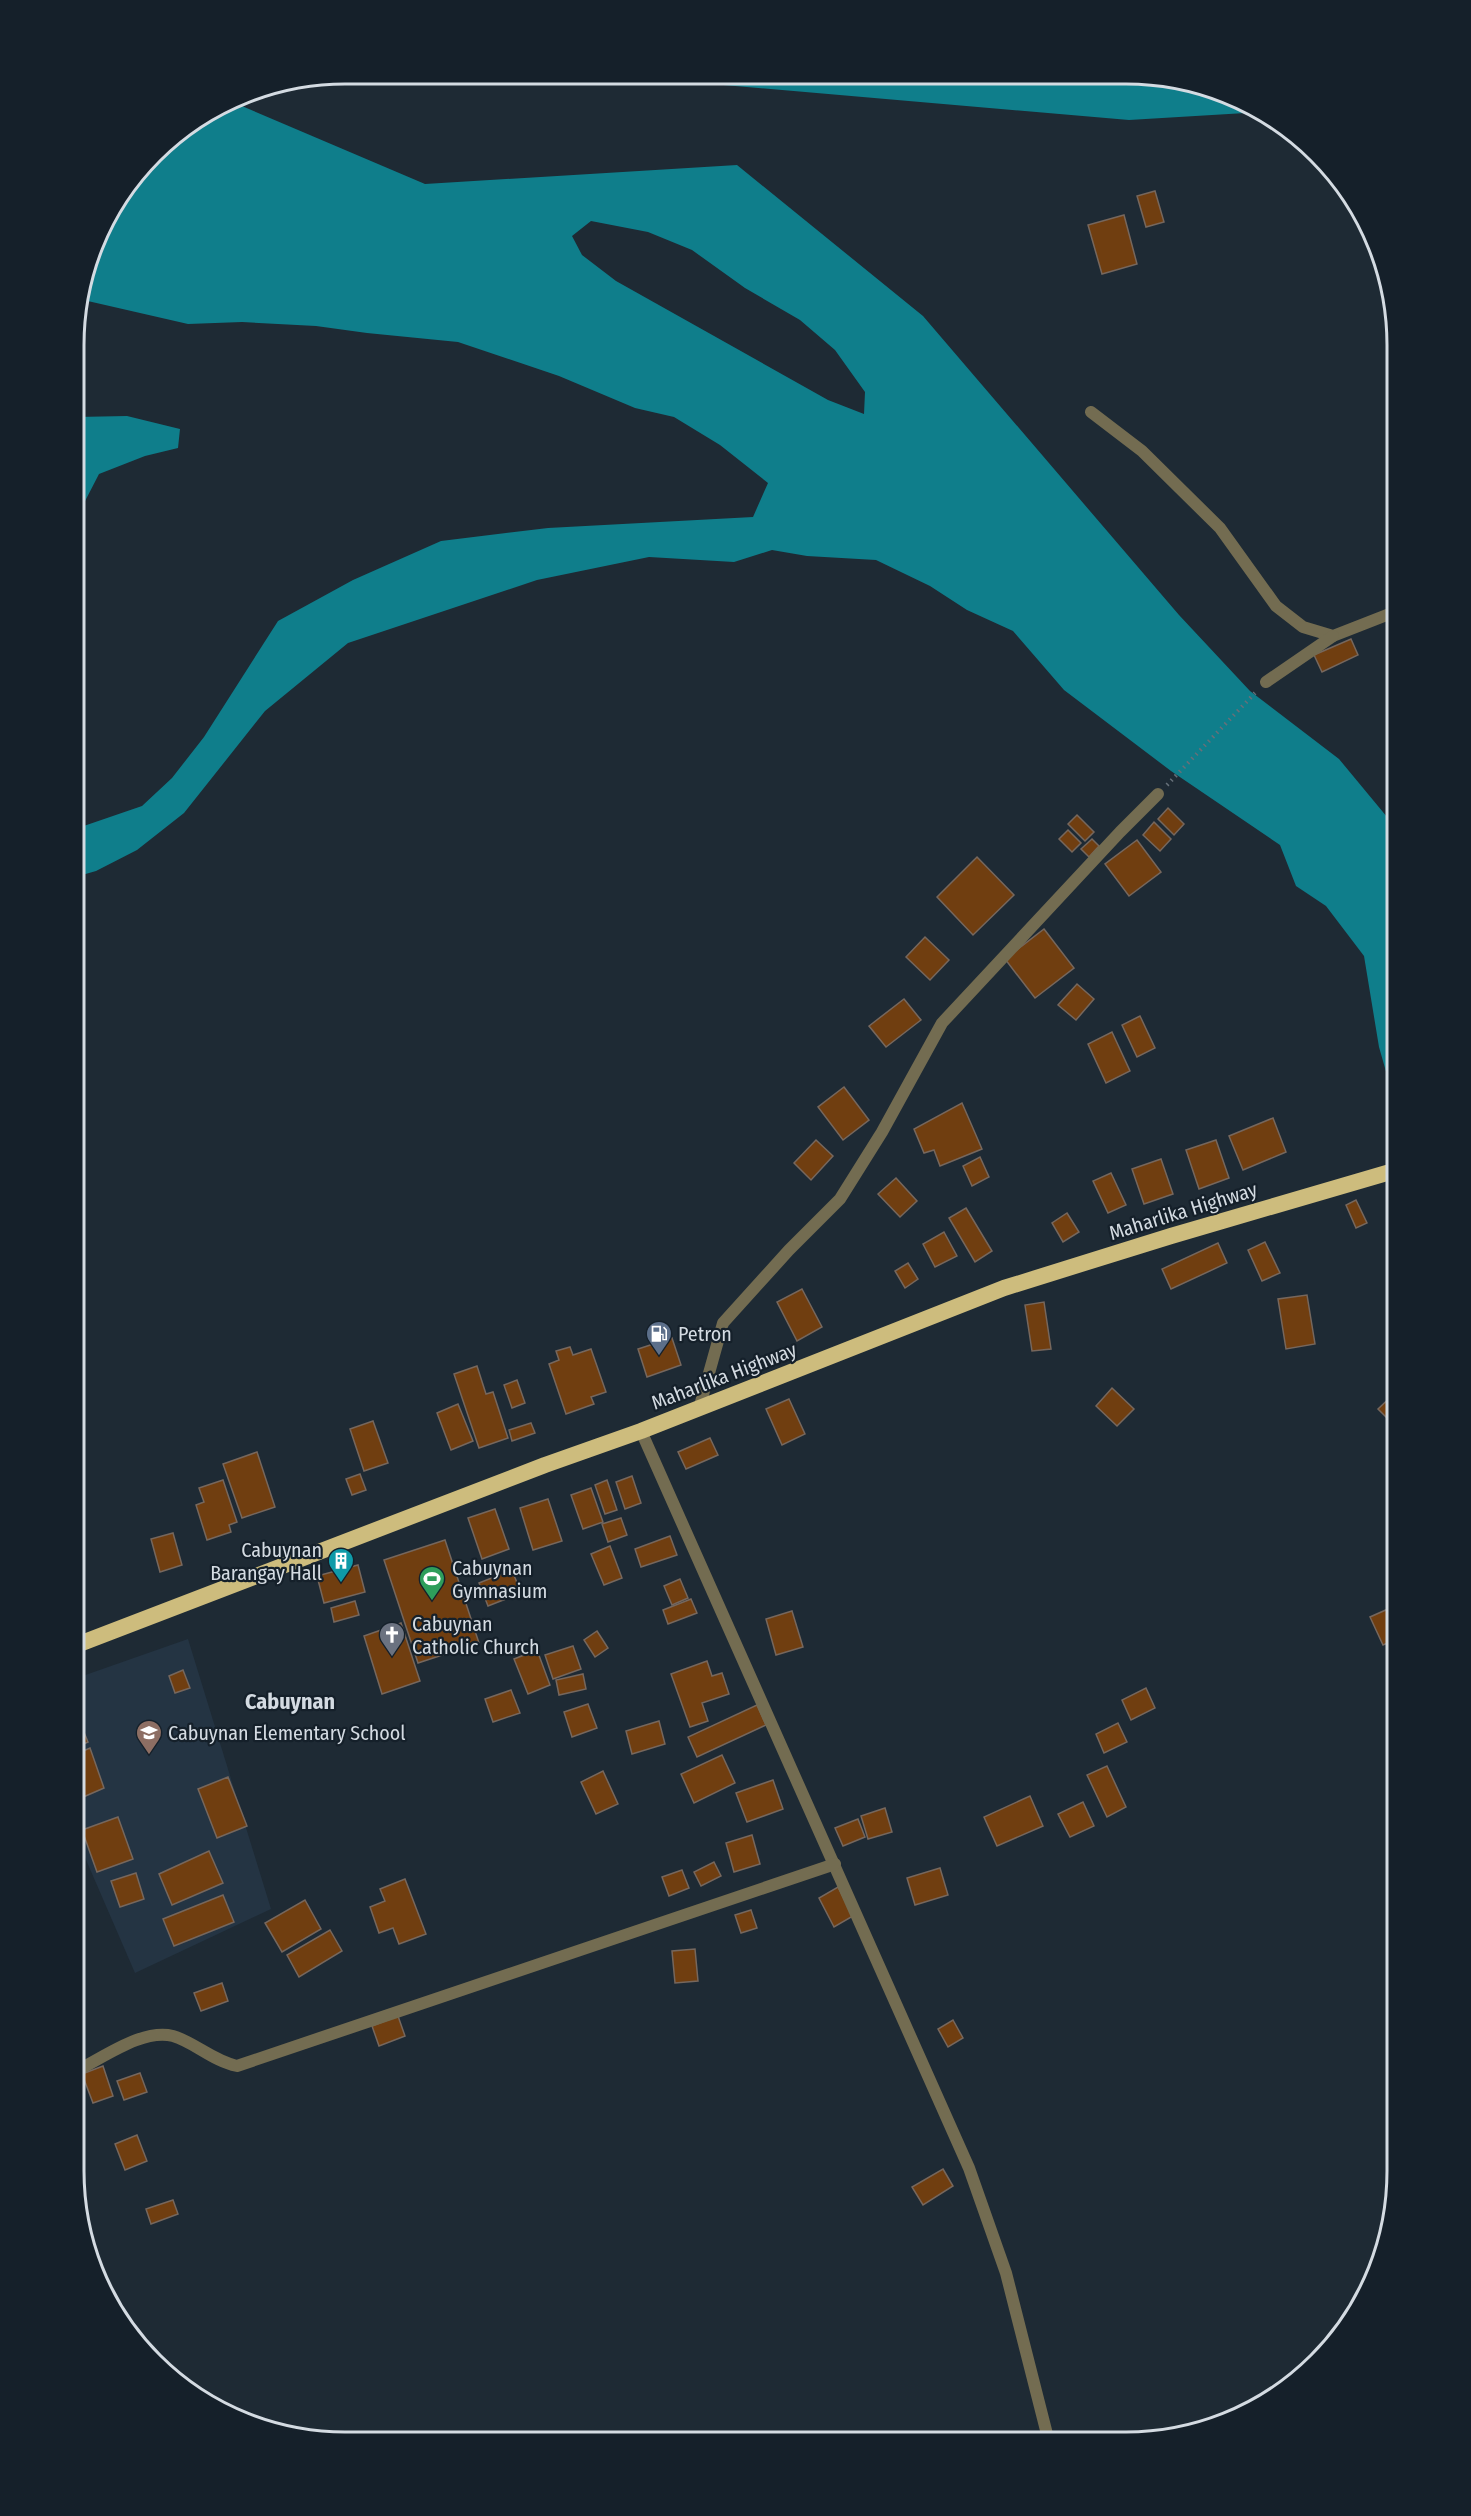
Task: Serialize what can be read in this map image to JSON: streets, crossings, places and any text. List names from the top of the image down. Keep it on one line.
{"streets":{"highway":["Maharlika Highway"]},"districts":["Cabuynan"],"places":{"fuel station":["Petron"],"building":["Cabuynan Barangay Hall"],"sports":["Cabuynan Gymnasium"],"church":["Cabuynan Catholic Church"],"school or university":["Cabuynan Elementary School"]}}
